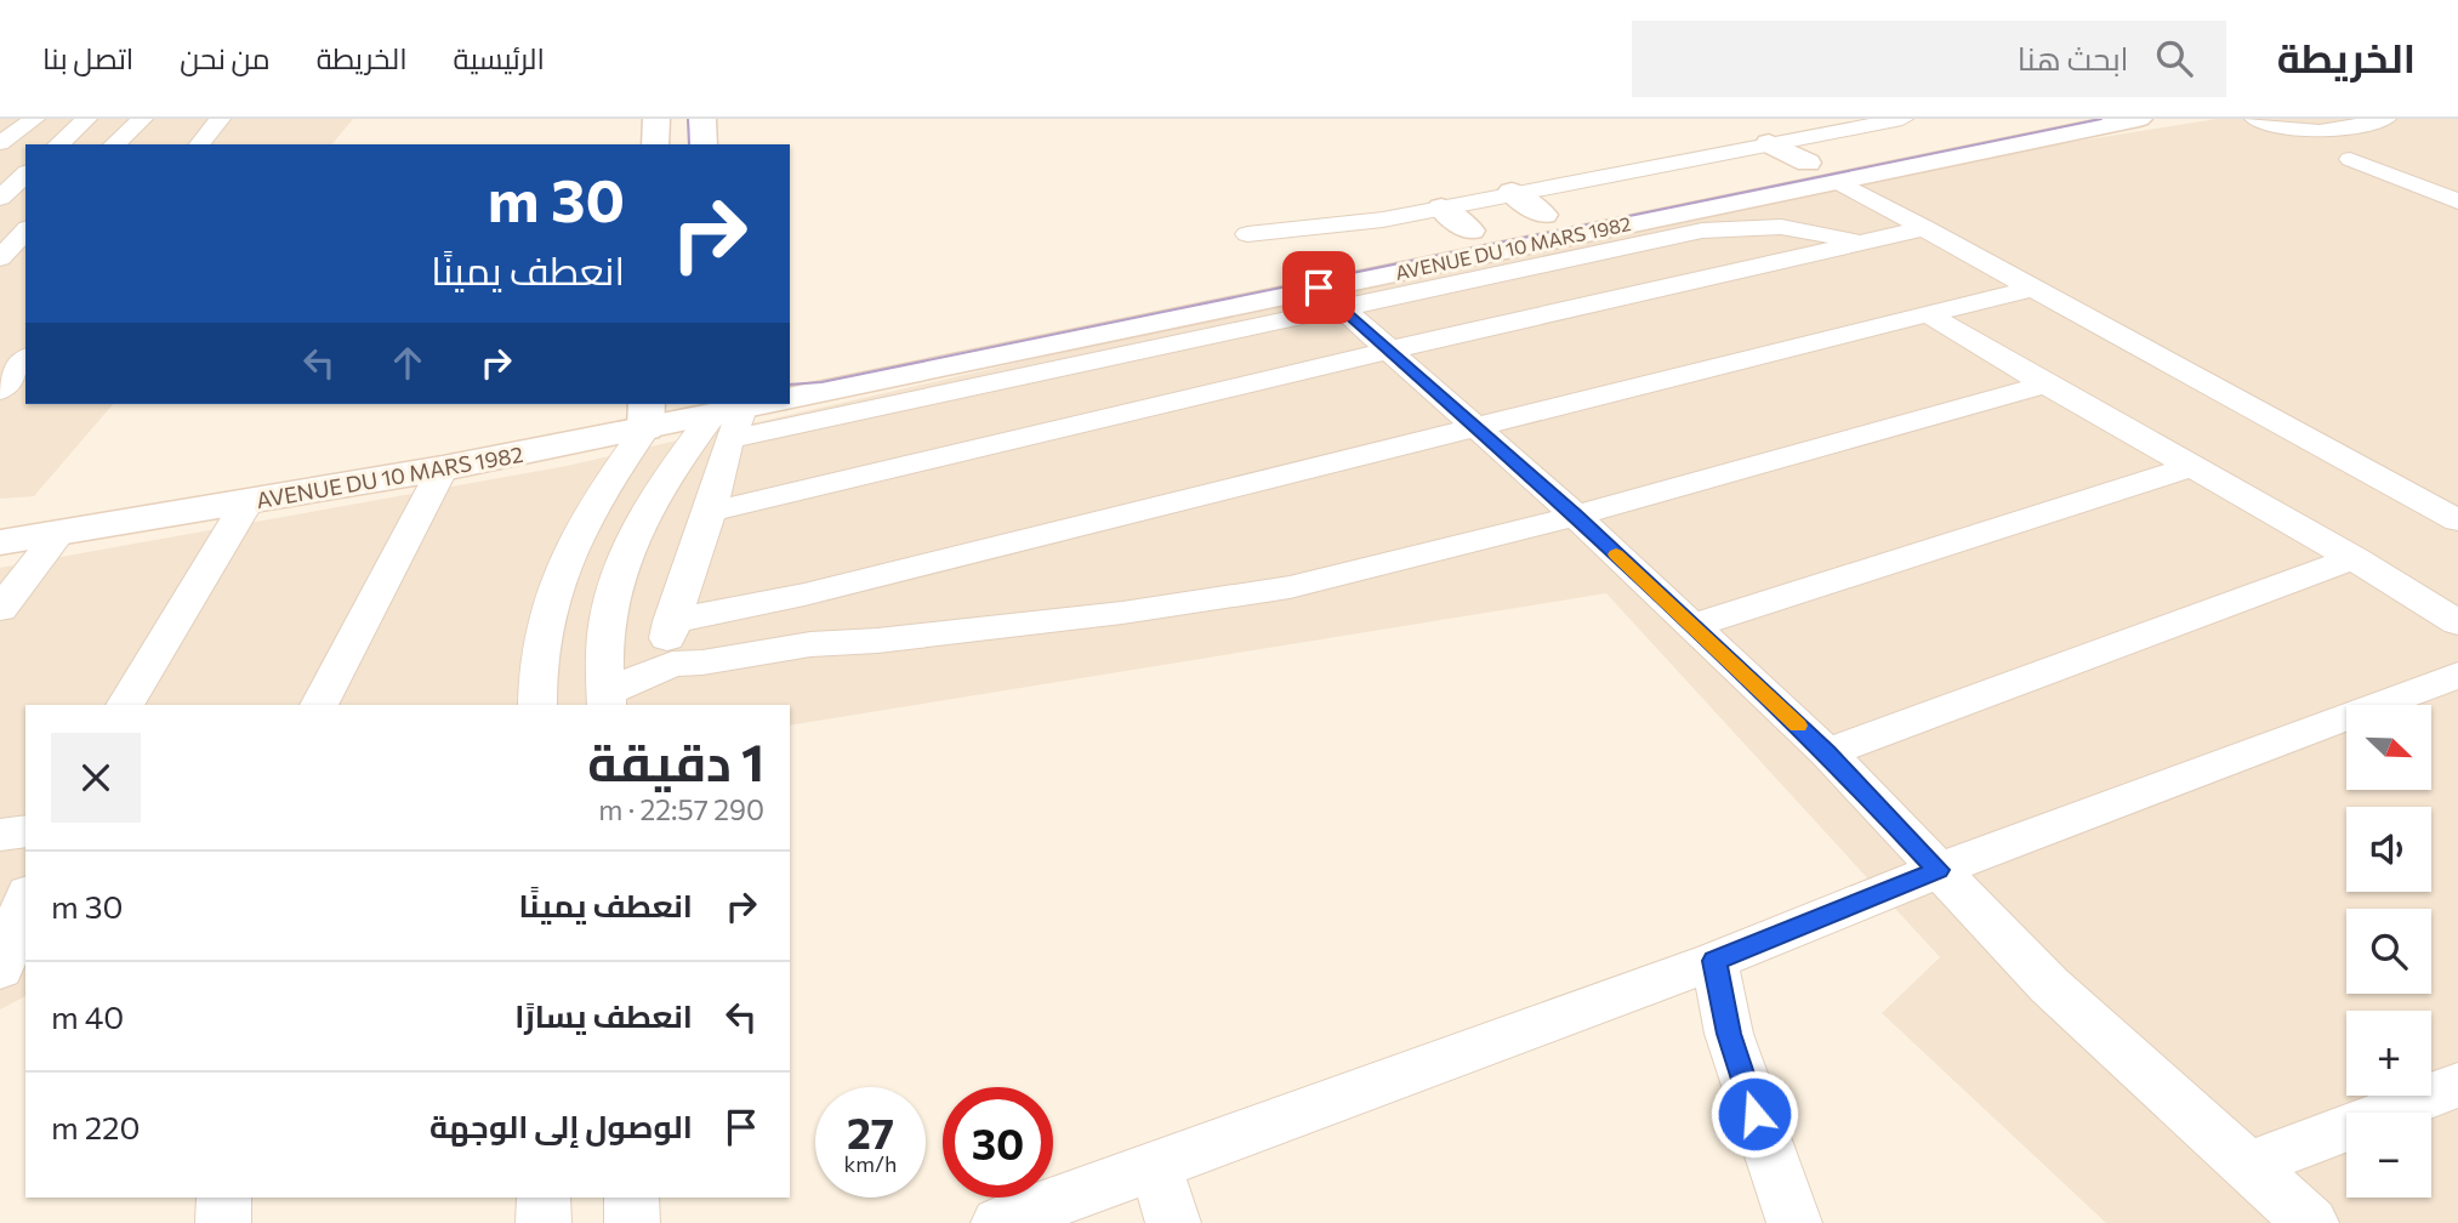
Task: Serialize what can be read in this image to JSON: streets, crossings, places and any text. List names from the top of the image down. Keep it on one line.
{"streets":{"main road":["AVENUE DU 10 MARS 1982"]},"north":"bottom right","page":{"header":"الخريطة","search":"ابحث هنا","nav":["الرئيسية","الخريطة","من نحن","اتصل بنا"],"turn":["30 m","انعطف يمينًا"],"map_buttons":["+","−"],"heading":["1 دقيقة","290 m · 22:57"],"list":[{"name":"انعطف يمينًا","value":"30 m"},{"name":"انعطف يسارًا","value":"40 m"},{"name":"الوصول إلى الوجهة","value":"220 m"}],"speed":"27 km/h","limit":"30"}}
